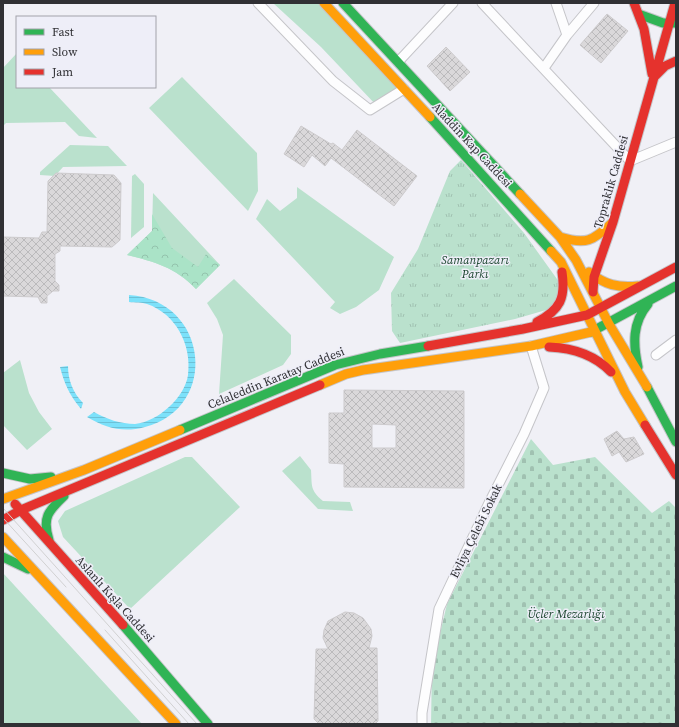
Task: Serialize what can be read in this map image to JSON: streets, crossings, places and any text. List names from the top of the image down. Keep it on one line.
{"streets":{"main road":["Aladdin Kap Caddesi","Topraklık Caddesi","Celaleddin Karatay Caddesi","Aslanlı Kışla Caddesi"],"street":["Evliya Çelebi Sokak"]},"crossings":[["Aladdin Kap Caddesi","Topraklık Caddesi"],["Aladdin Kap Caddesi","Celaleddin Karatay Caddesi"],["Celaleddin Karatay Caddesi","Evliya Çelebi Sokak"],["Celaleddin Karatay Caddesi","Aslanlı Kışla Caddesi"]],"parks":["Samanpazarı Parkı","Üçler Mezarlığı"],"legend":["Fast","Slow","Jam"]}
